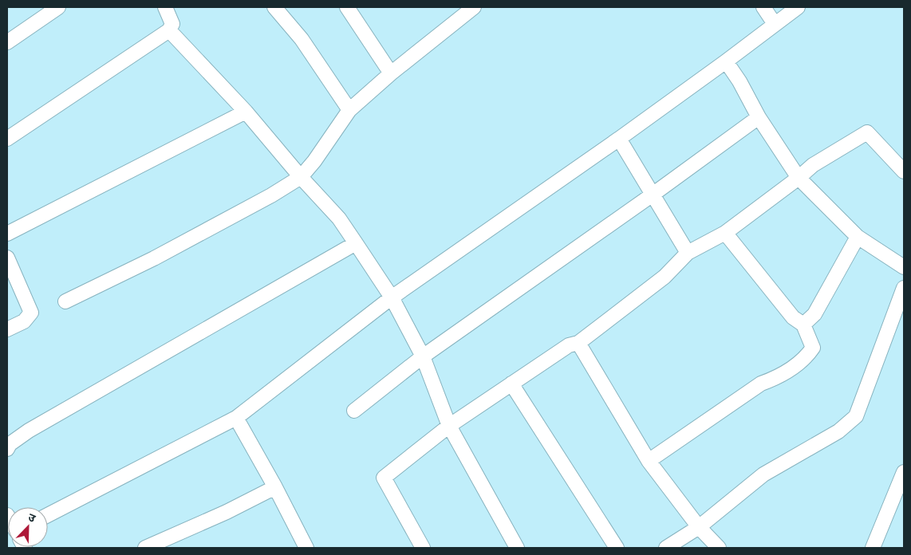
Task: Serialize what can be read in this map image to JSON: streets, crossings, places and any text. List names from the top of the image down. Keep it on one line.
{"north":"top right"}
